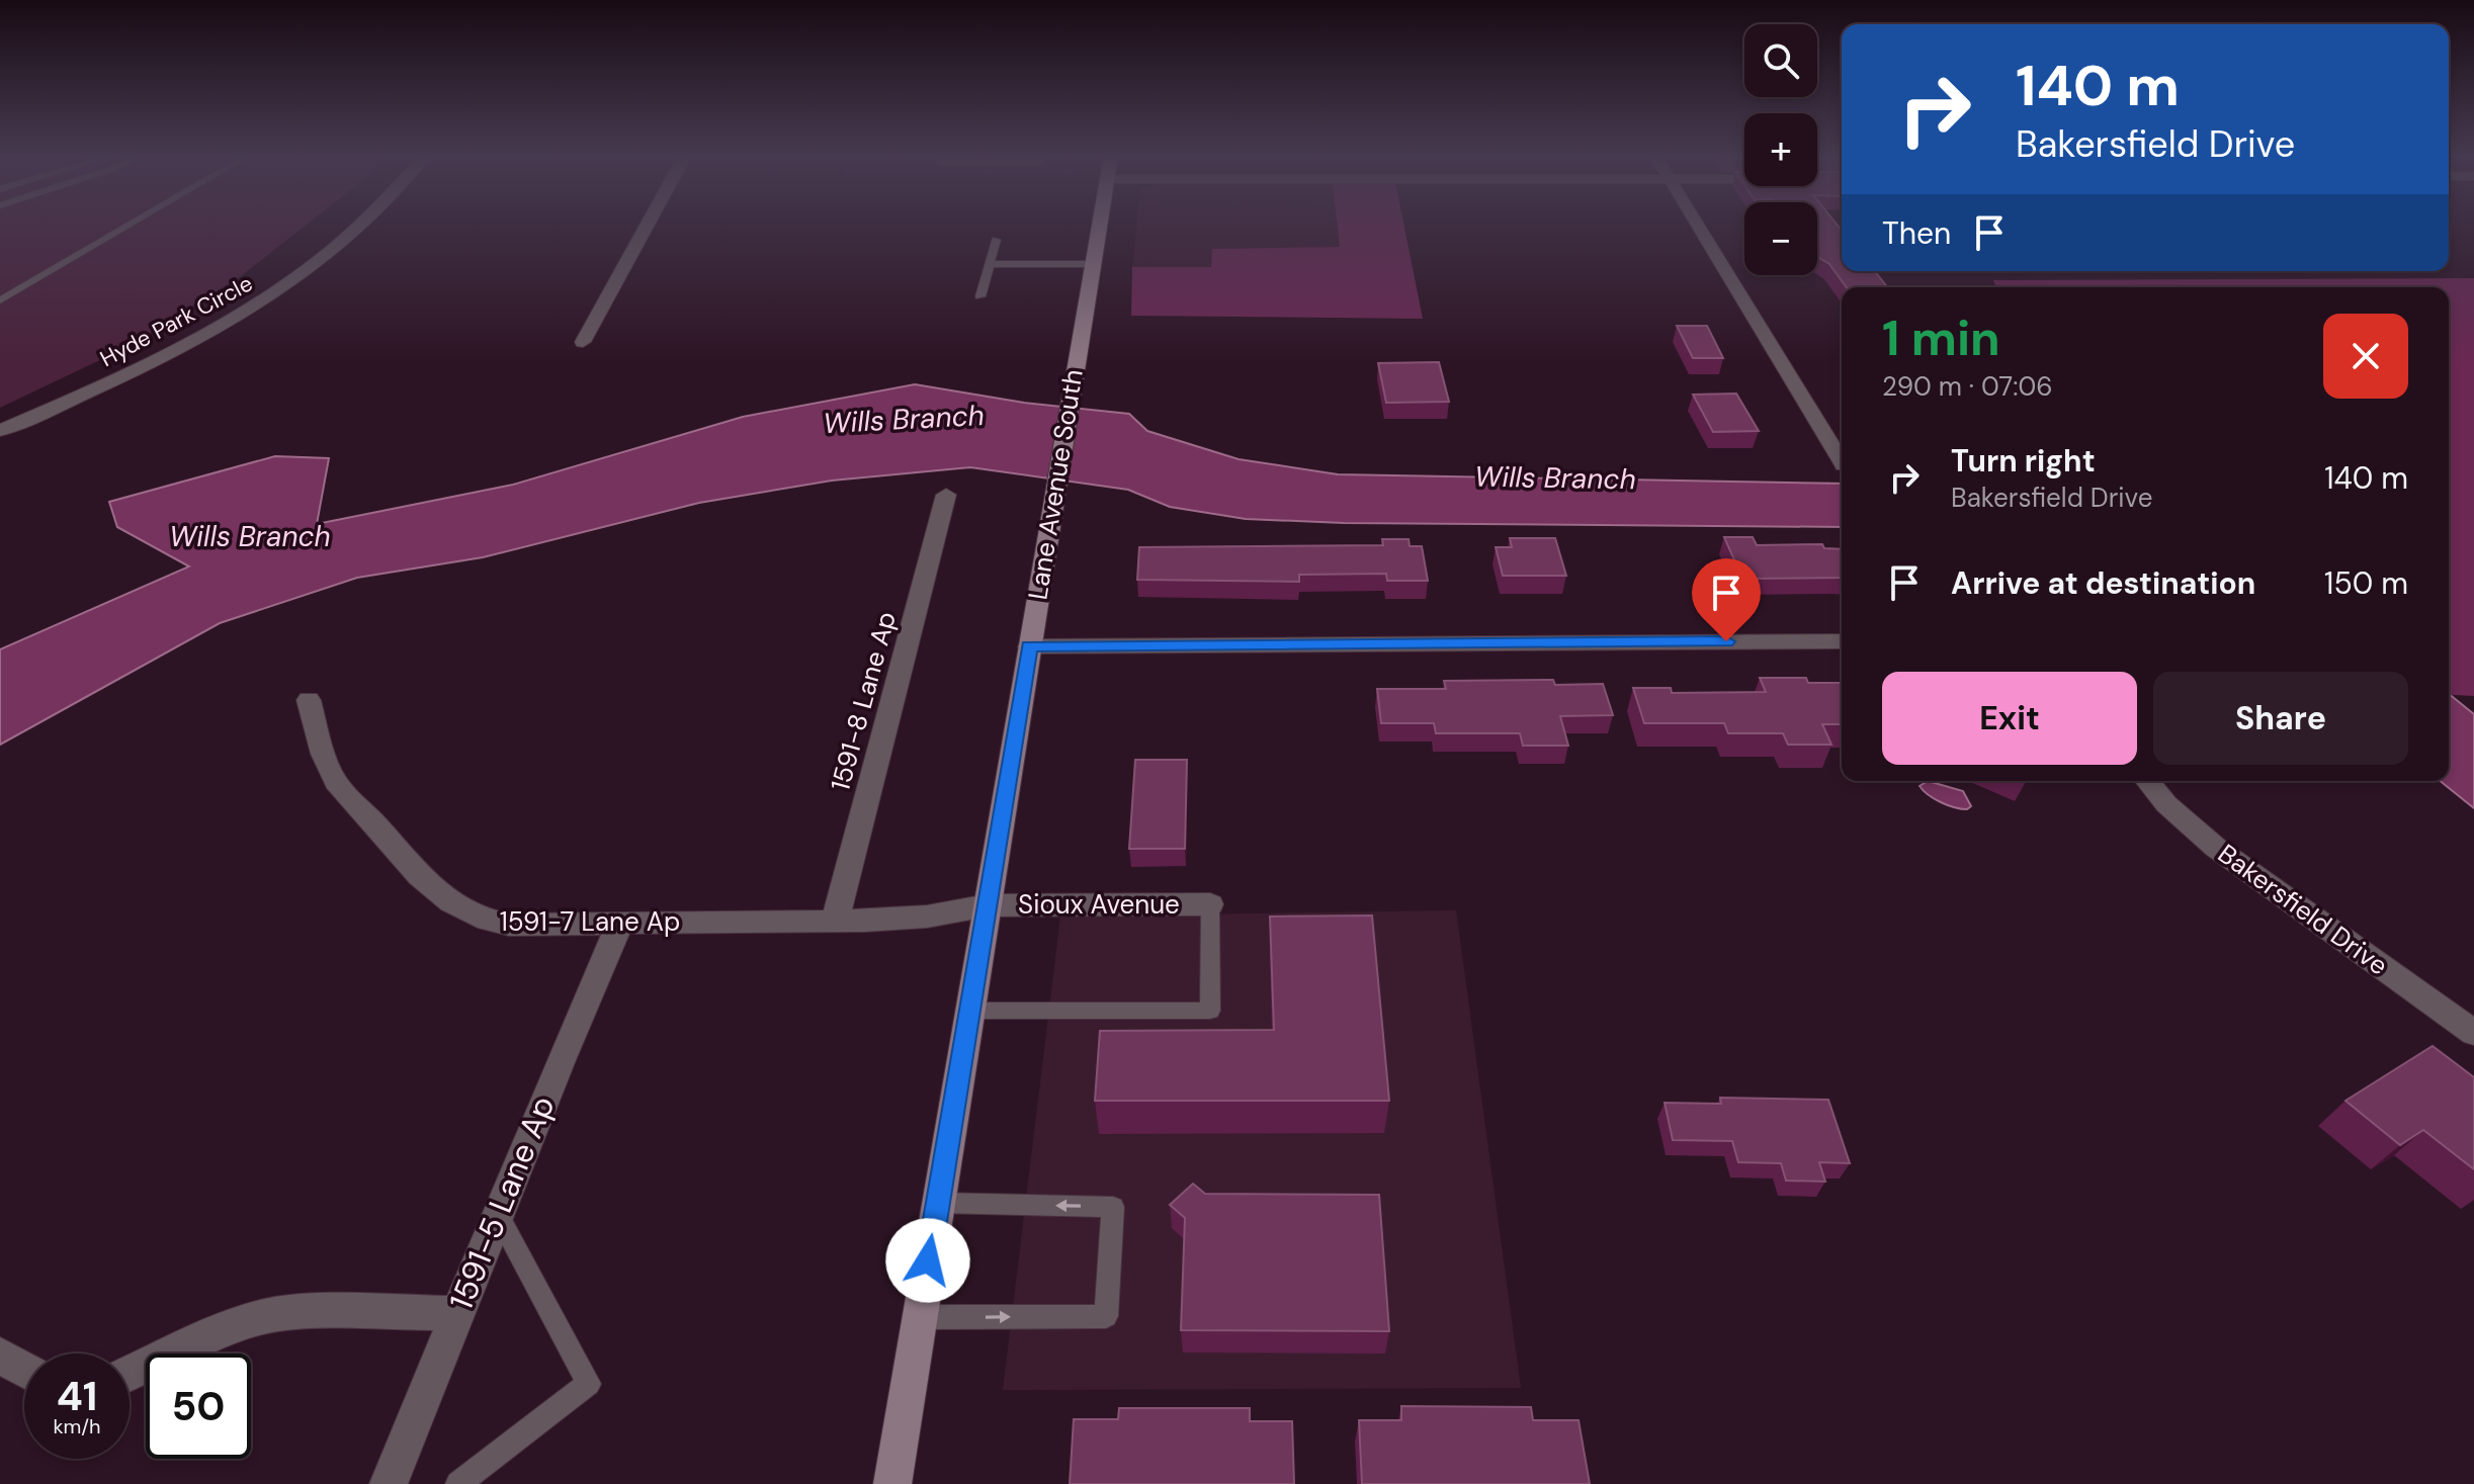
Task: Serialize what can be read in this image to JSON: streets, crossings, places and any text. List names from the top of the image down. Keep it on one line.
{"streets":{"main road":["Lane Avenue South"],"street":["Hyde Park Circle","1591-8 Lane Ap","Sioux Avenue","Bakersfield Drive","1591-7 Lane Ap","1591-5 Lane Ap"]},"crossings":[["Lane Avenue South","Sioux Avenue"],["Lane Avenue South","1591-7 Lane Ap"],["1591-8 Lane Ap","1591-7 Lane Ap"],["Sioux Avenue","1591-7 Lane Ap"],["1591-7 Lane Ap","1591-5 Lane Ap"]],"water":["Wills Branch"],"page":{"map_buttons":["+","−"],"turn":["140 m","Bakersfield Drive"],"then":"Then","heading":["1 min","290 m · 07:06"],"list":[{"name":"Turn right","note":"Bakersfield Drive","value":"140 m"},{"name":"Arrive at destination","value":"150 m"}],"buttons":["Exit","Share"],"speed":"41 km/h","limit":"50"}}
